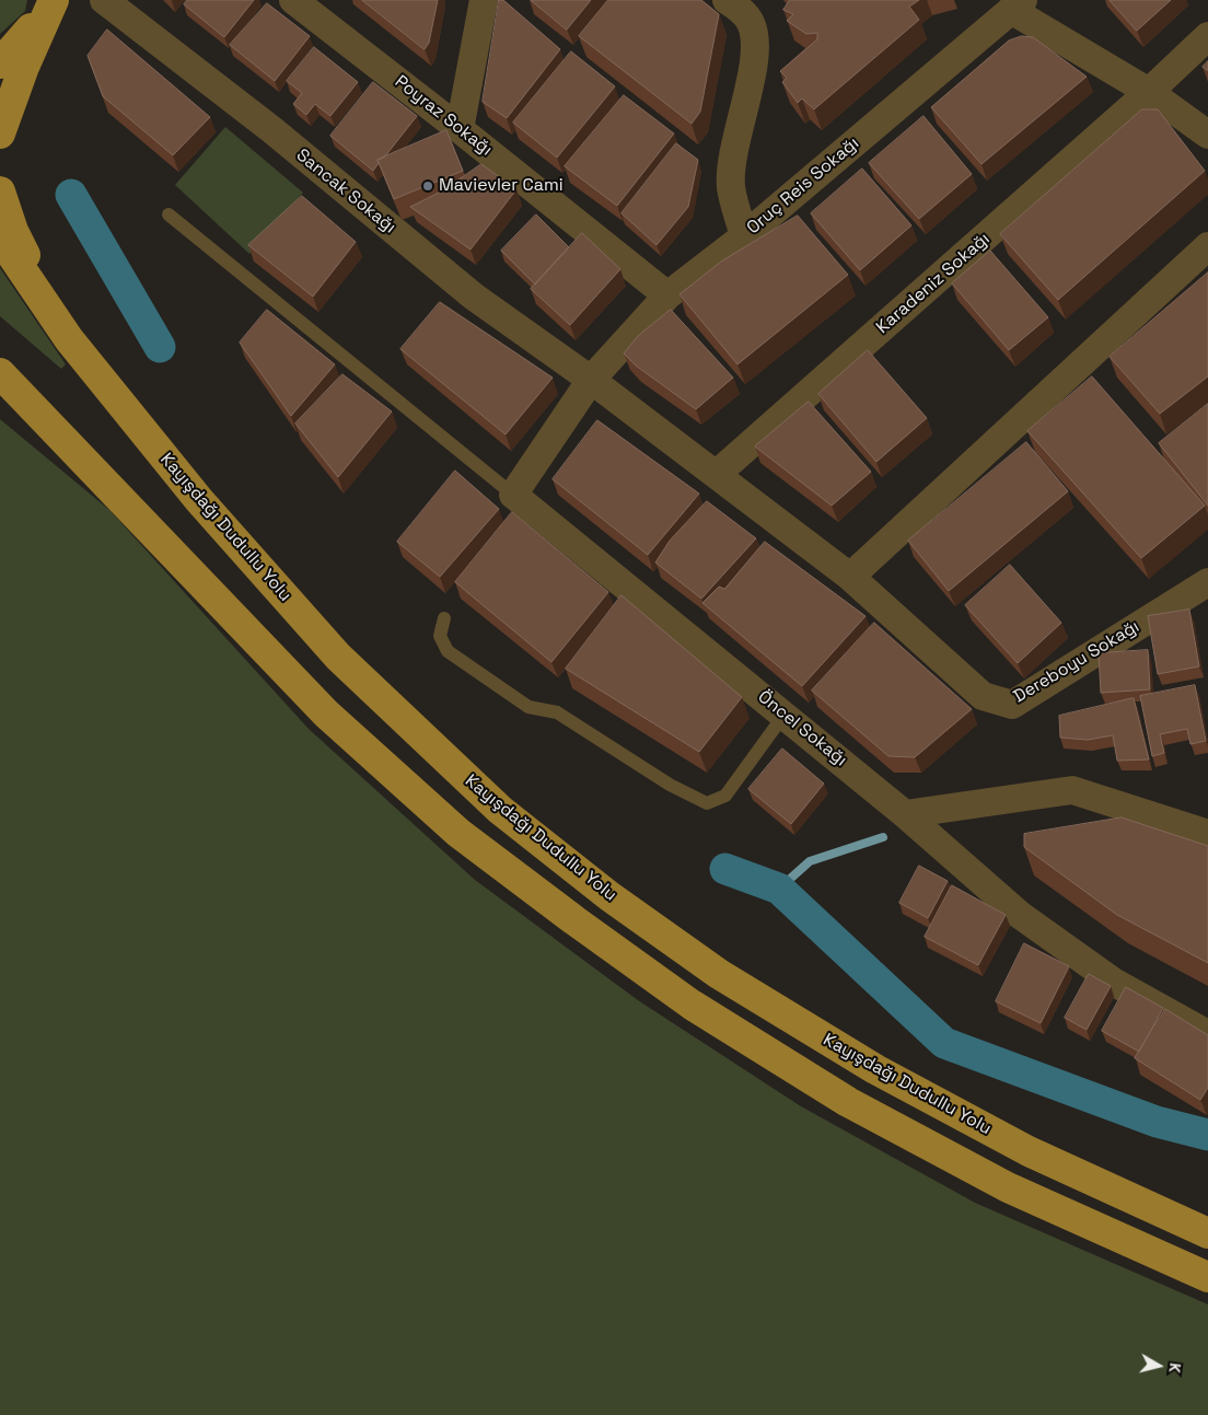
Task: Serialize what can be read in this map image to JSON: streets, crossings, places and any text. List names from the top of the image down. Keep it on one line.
{"streets":{"main road":["Kayışdağı Dudullu Yolu"],"street":["Poyraz Sokağı","Oruç Reis Sokağı","Sancak Sokağı","Karadeniz Sokağı","Dereboyu Sokağı","Öncel Sokağı"]},"crossings":[["Poyraz Sokağı","Oruç Reis Sokağı"],["Oruç Reis Sokağı","Sancak Sokağı"],["Sancak Sokağı","Karadeniz Sokağı"],["Sancak Sokağı","Dereboyu Sokağı"],["Karadeniz Sokağı","Dereboyu Sokağı"]],"places":["Mavievler Cami"],"north":"right"}
